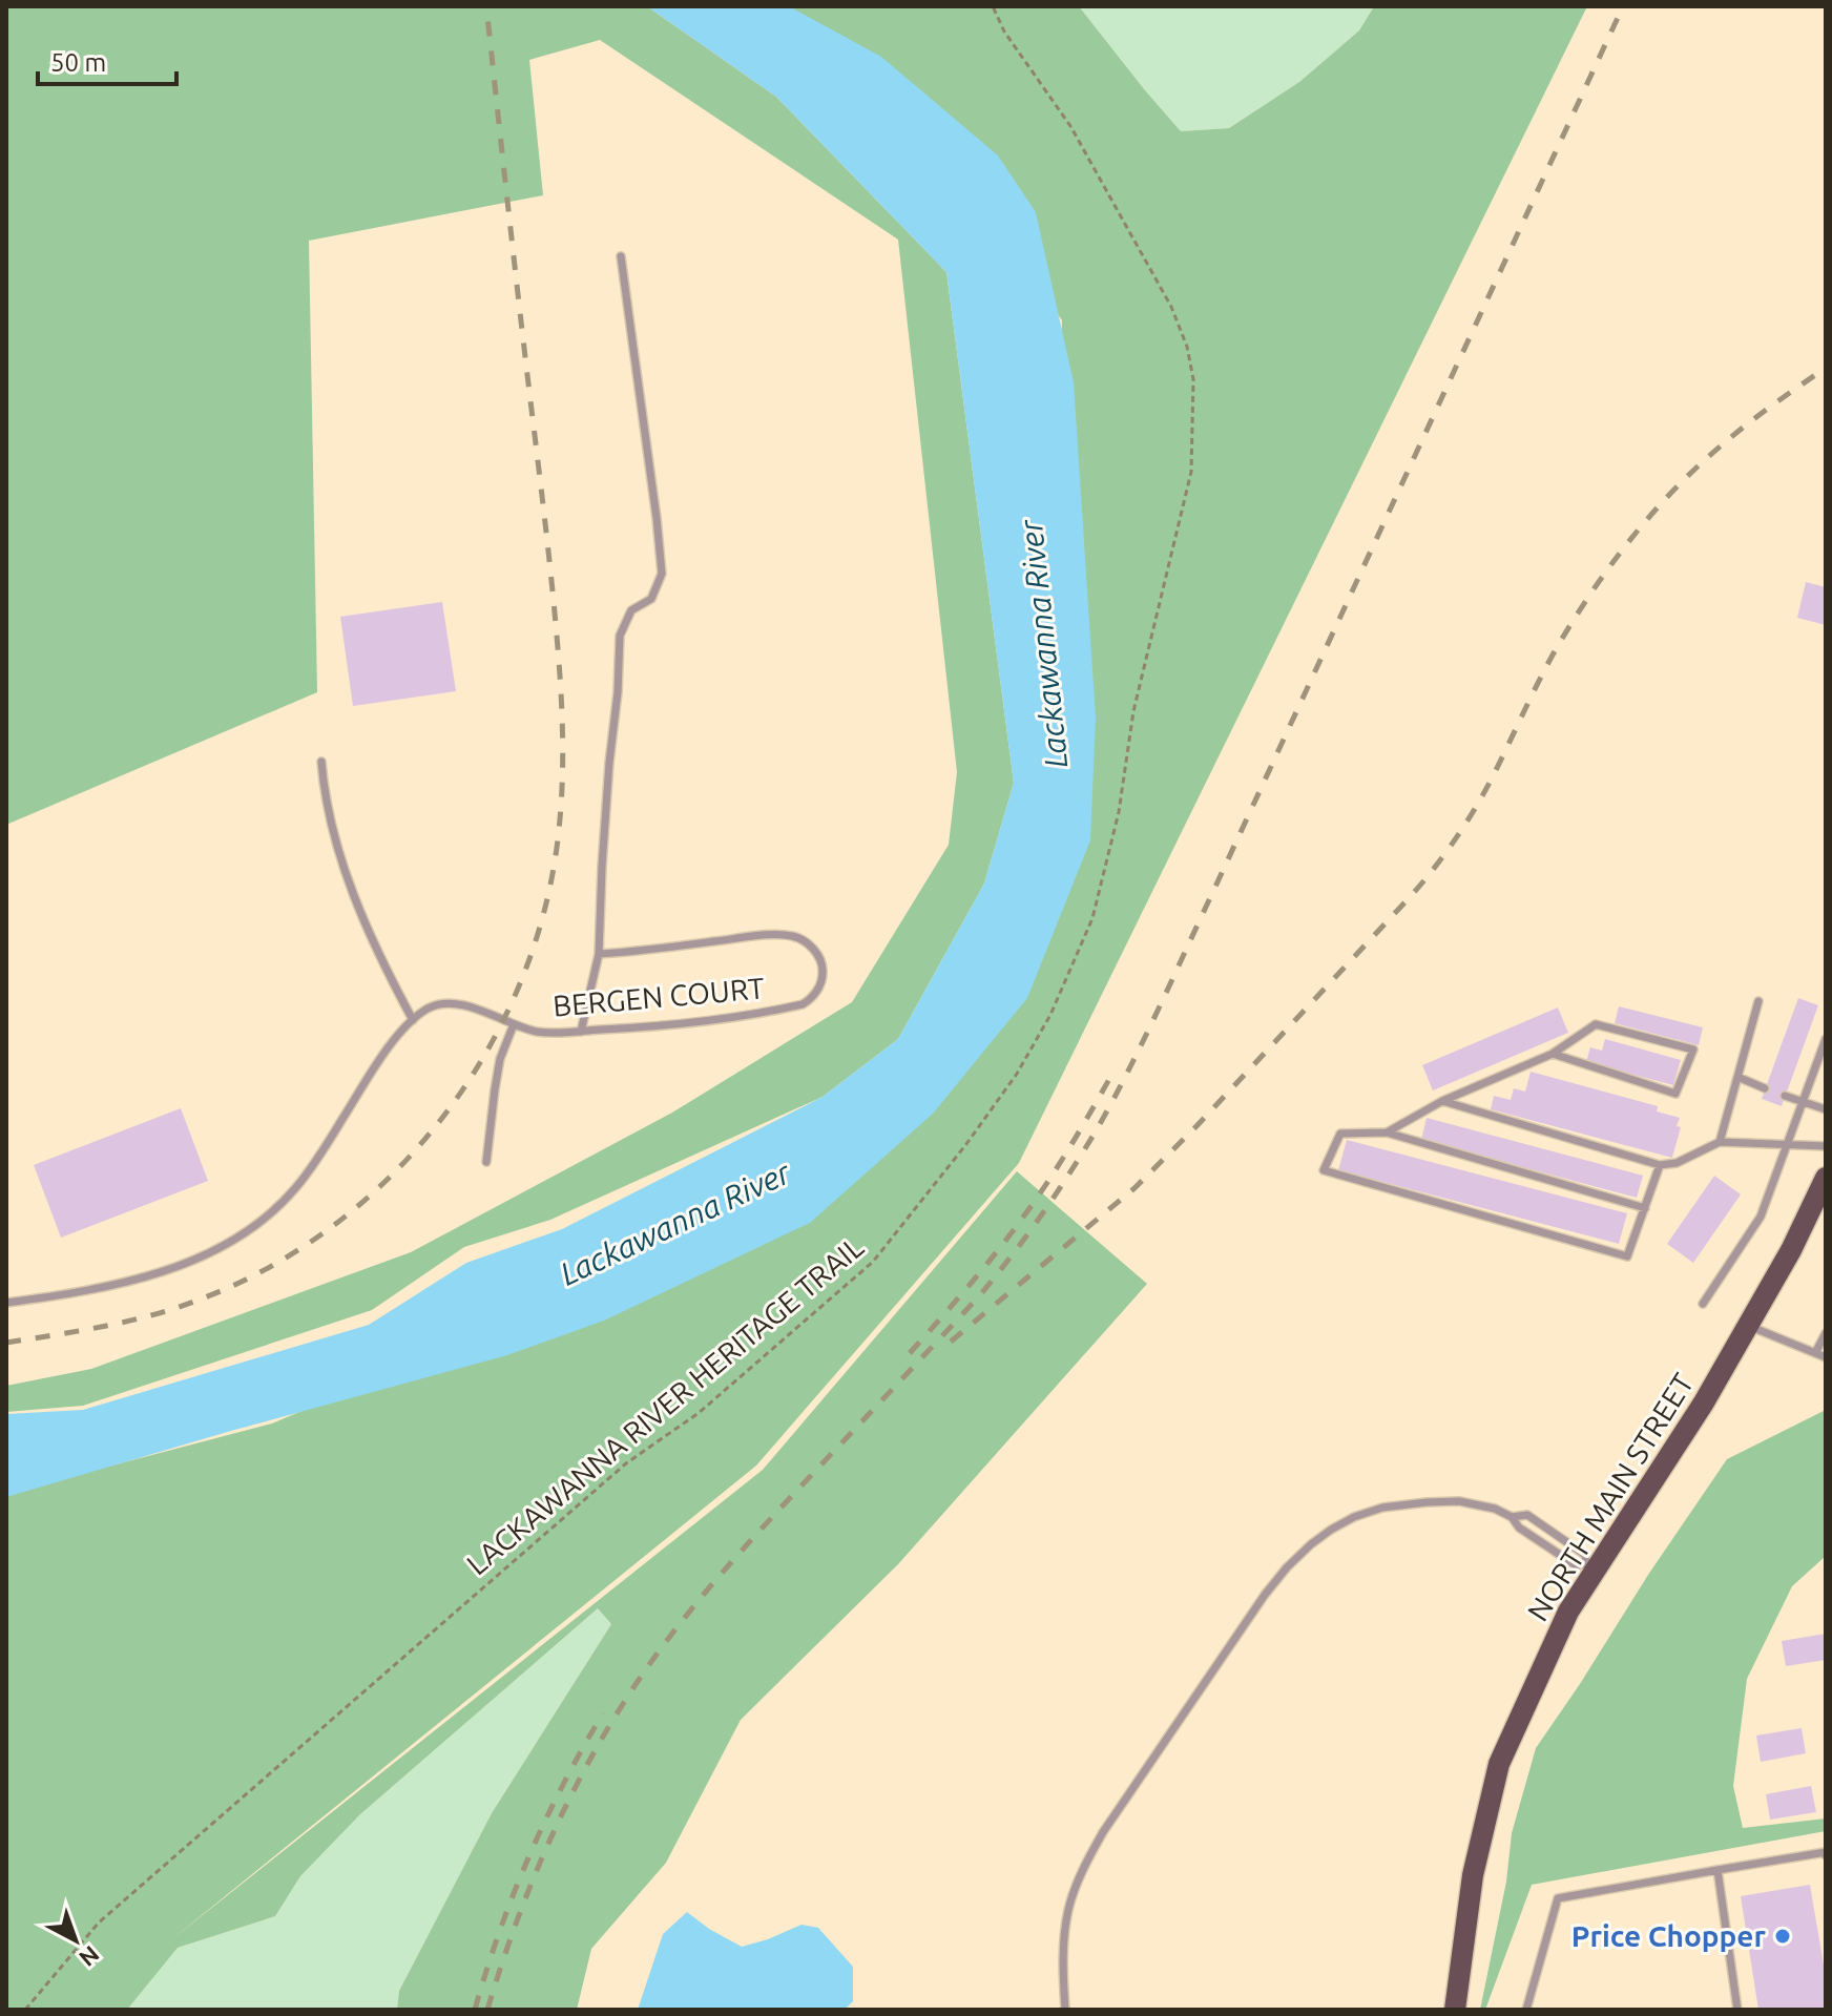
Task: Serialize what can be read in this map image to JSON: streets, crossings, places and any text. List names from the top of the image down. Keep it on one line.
{"streets":{"main road":["NORTH MAIN STREET"],"lane":["BERGEN COURT"],"path":["LACKAWANNA RIVER HERITAGE TRAIL"]},"water":["Lackawanna River"],"places":["Price Chopper"],"scale_bar":"50 m","north":"bottom right"}
